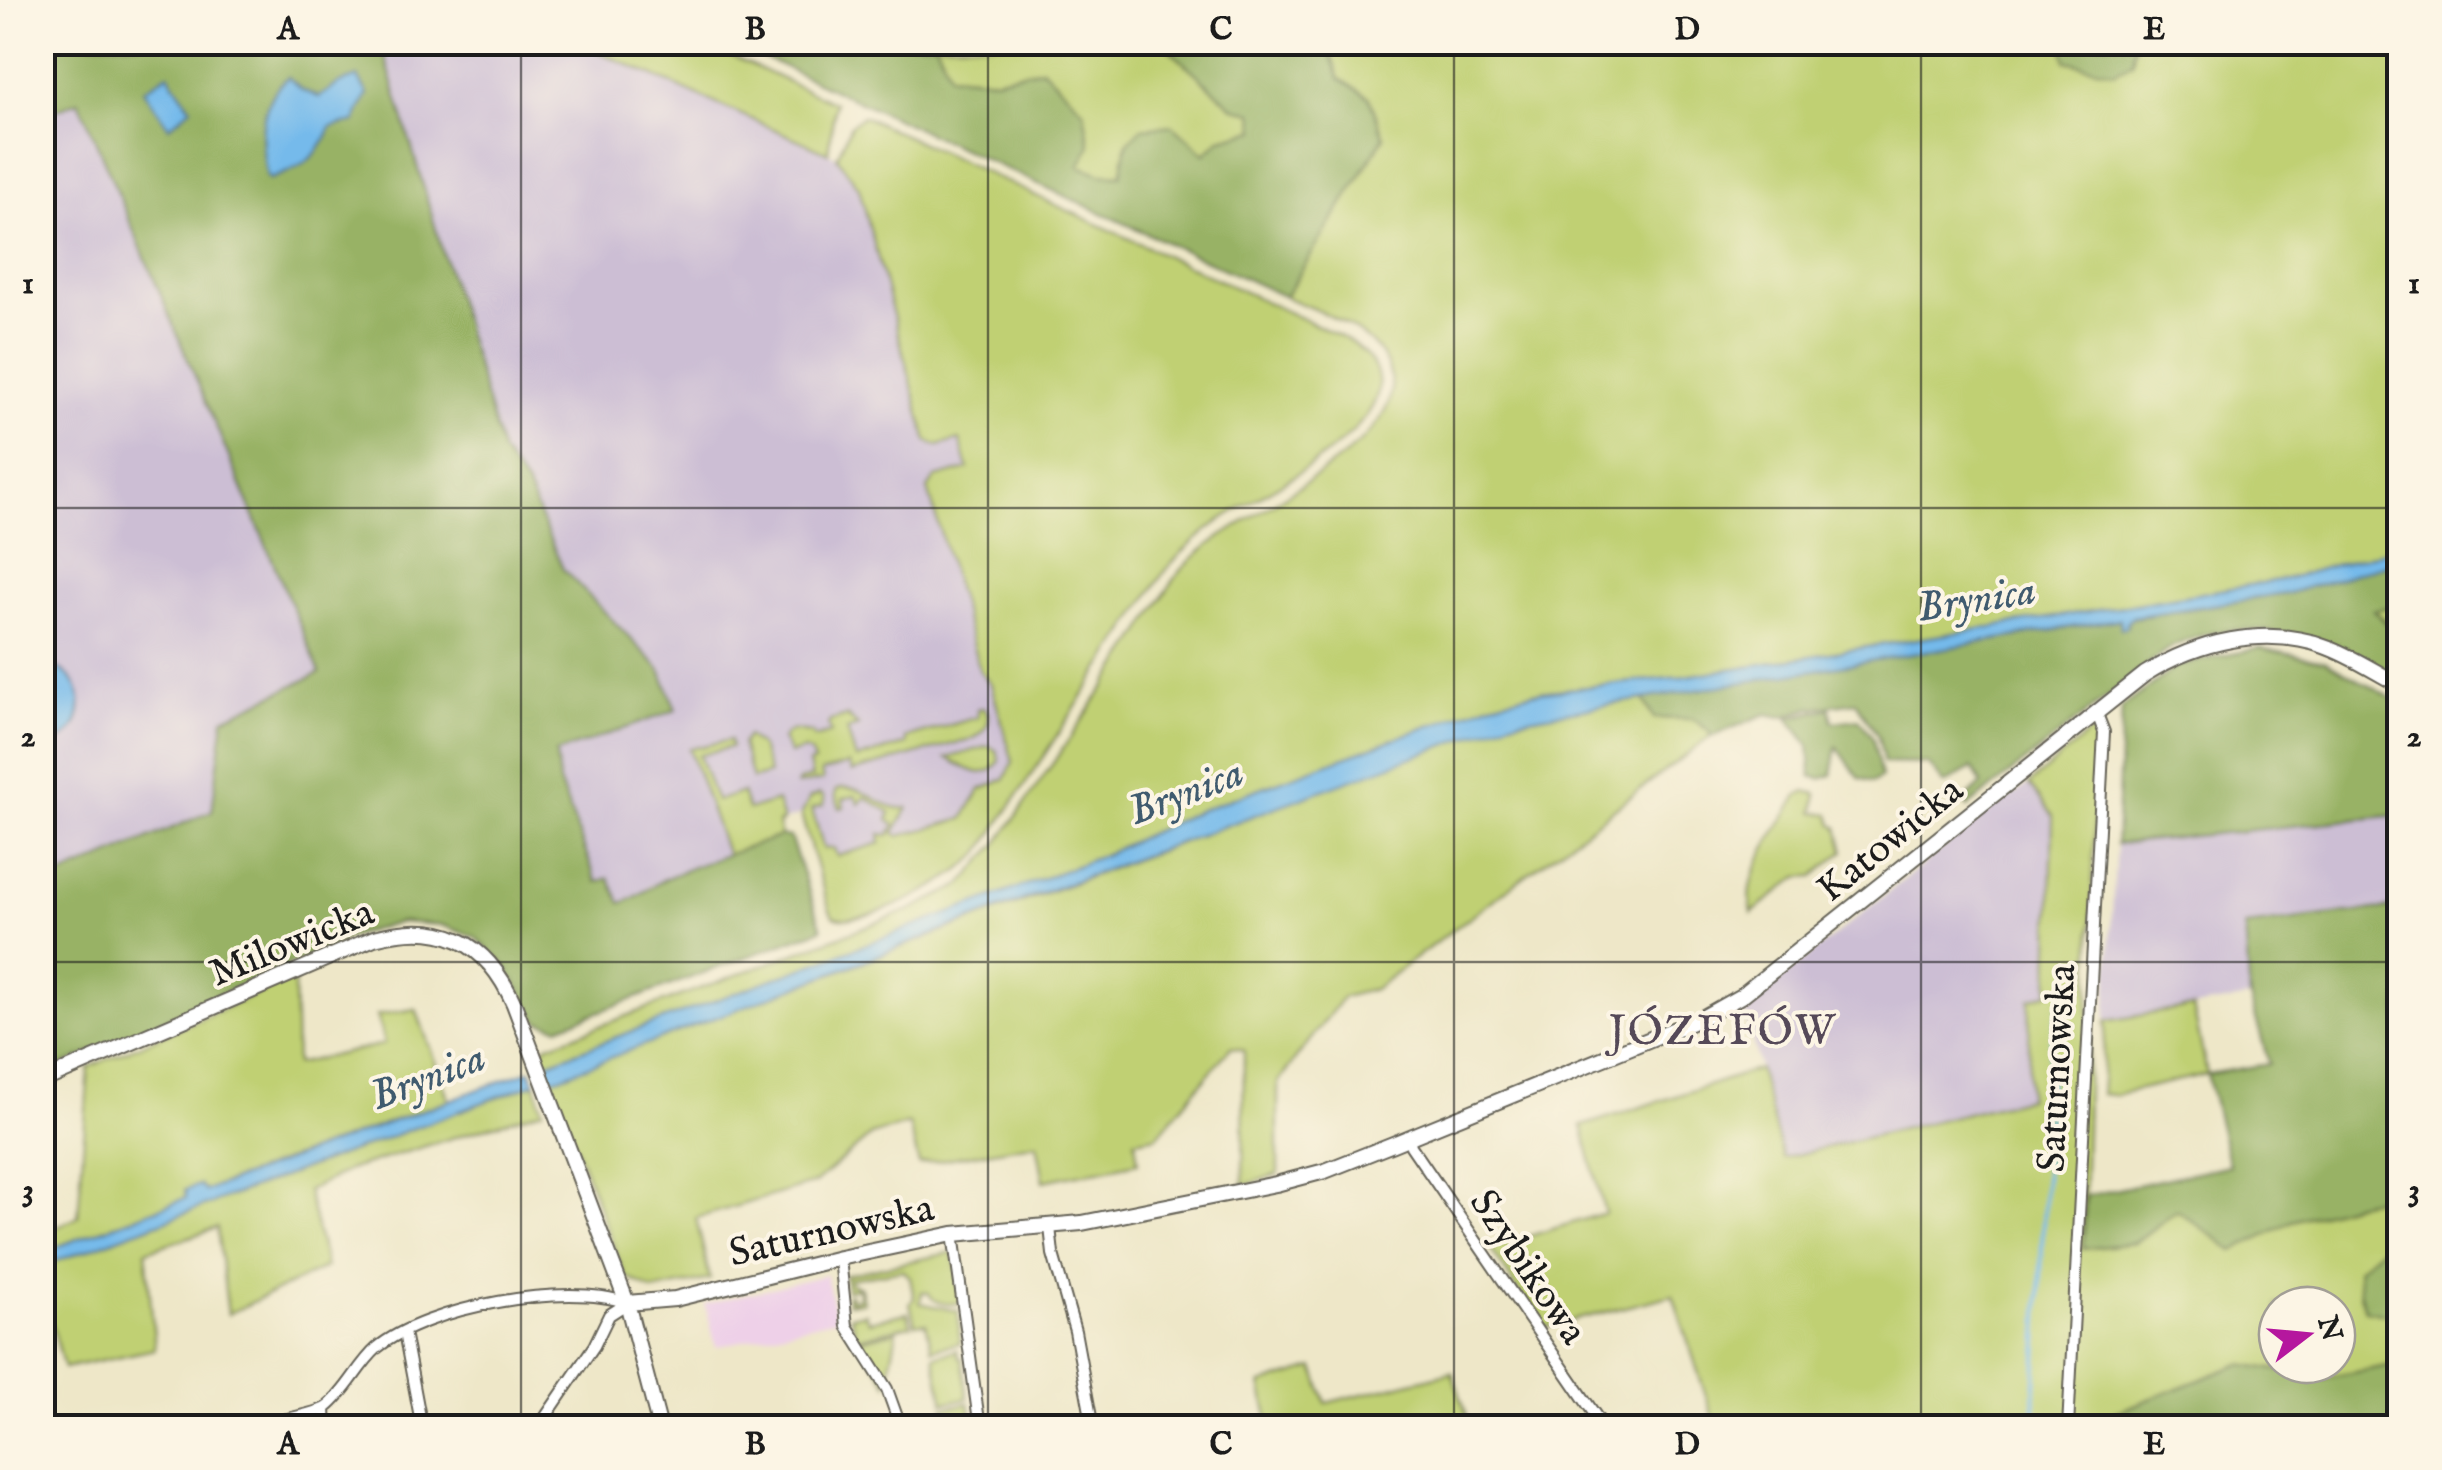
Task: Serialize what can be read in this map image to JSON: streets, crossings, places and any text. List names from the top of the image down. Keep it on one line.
{"streets":{"street":["Katowicka","Milowicka","Saturnowska","Szybikowa"]},"crossings":[["Katowicka","Saturnowska"],["Katowicka","Szybikowa"],["Milowicka","Saturnowska"],["Saturnowska","Szybikowa"]],"districts":["JÓZEFÓW"],"water":["Brynica"],"north":"right","grid":{"columns":["A","B","C","D","E"],"rows":["1","2","3"]}}
